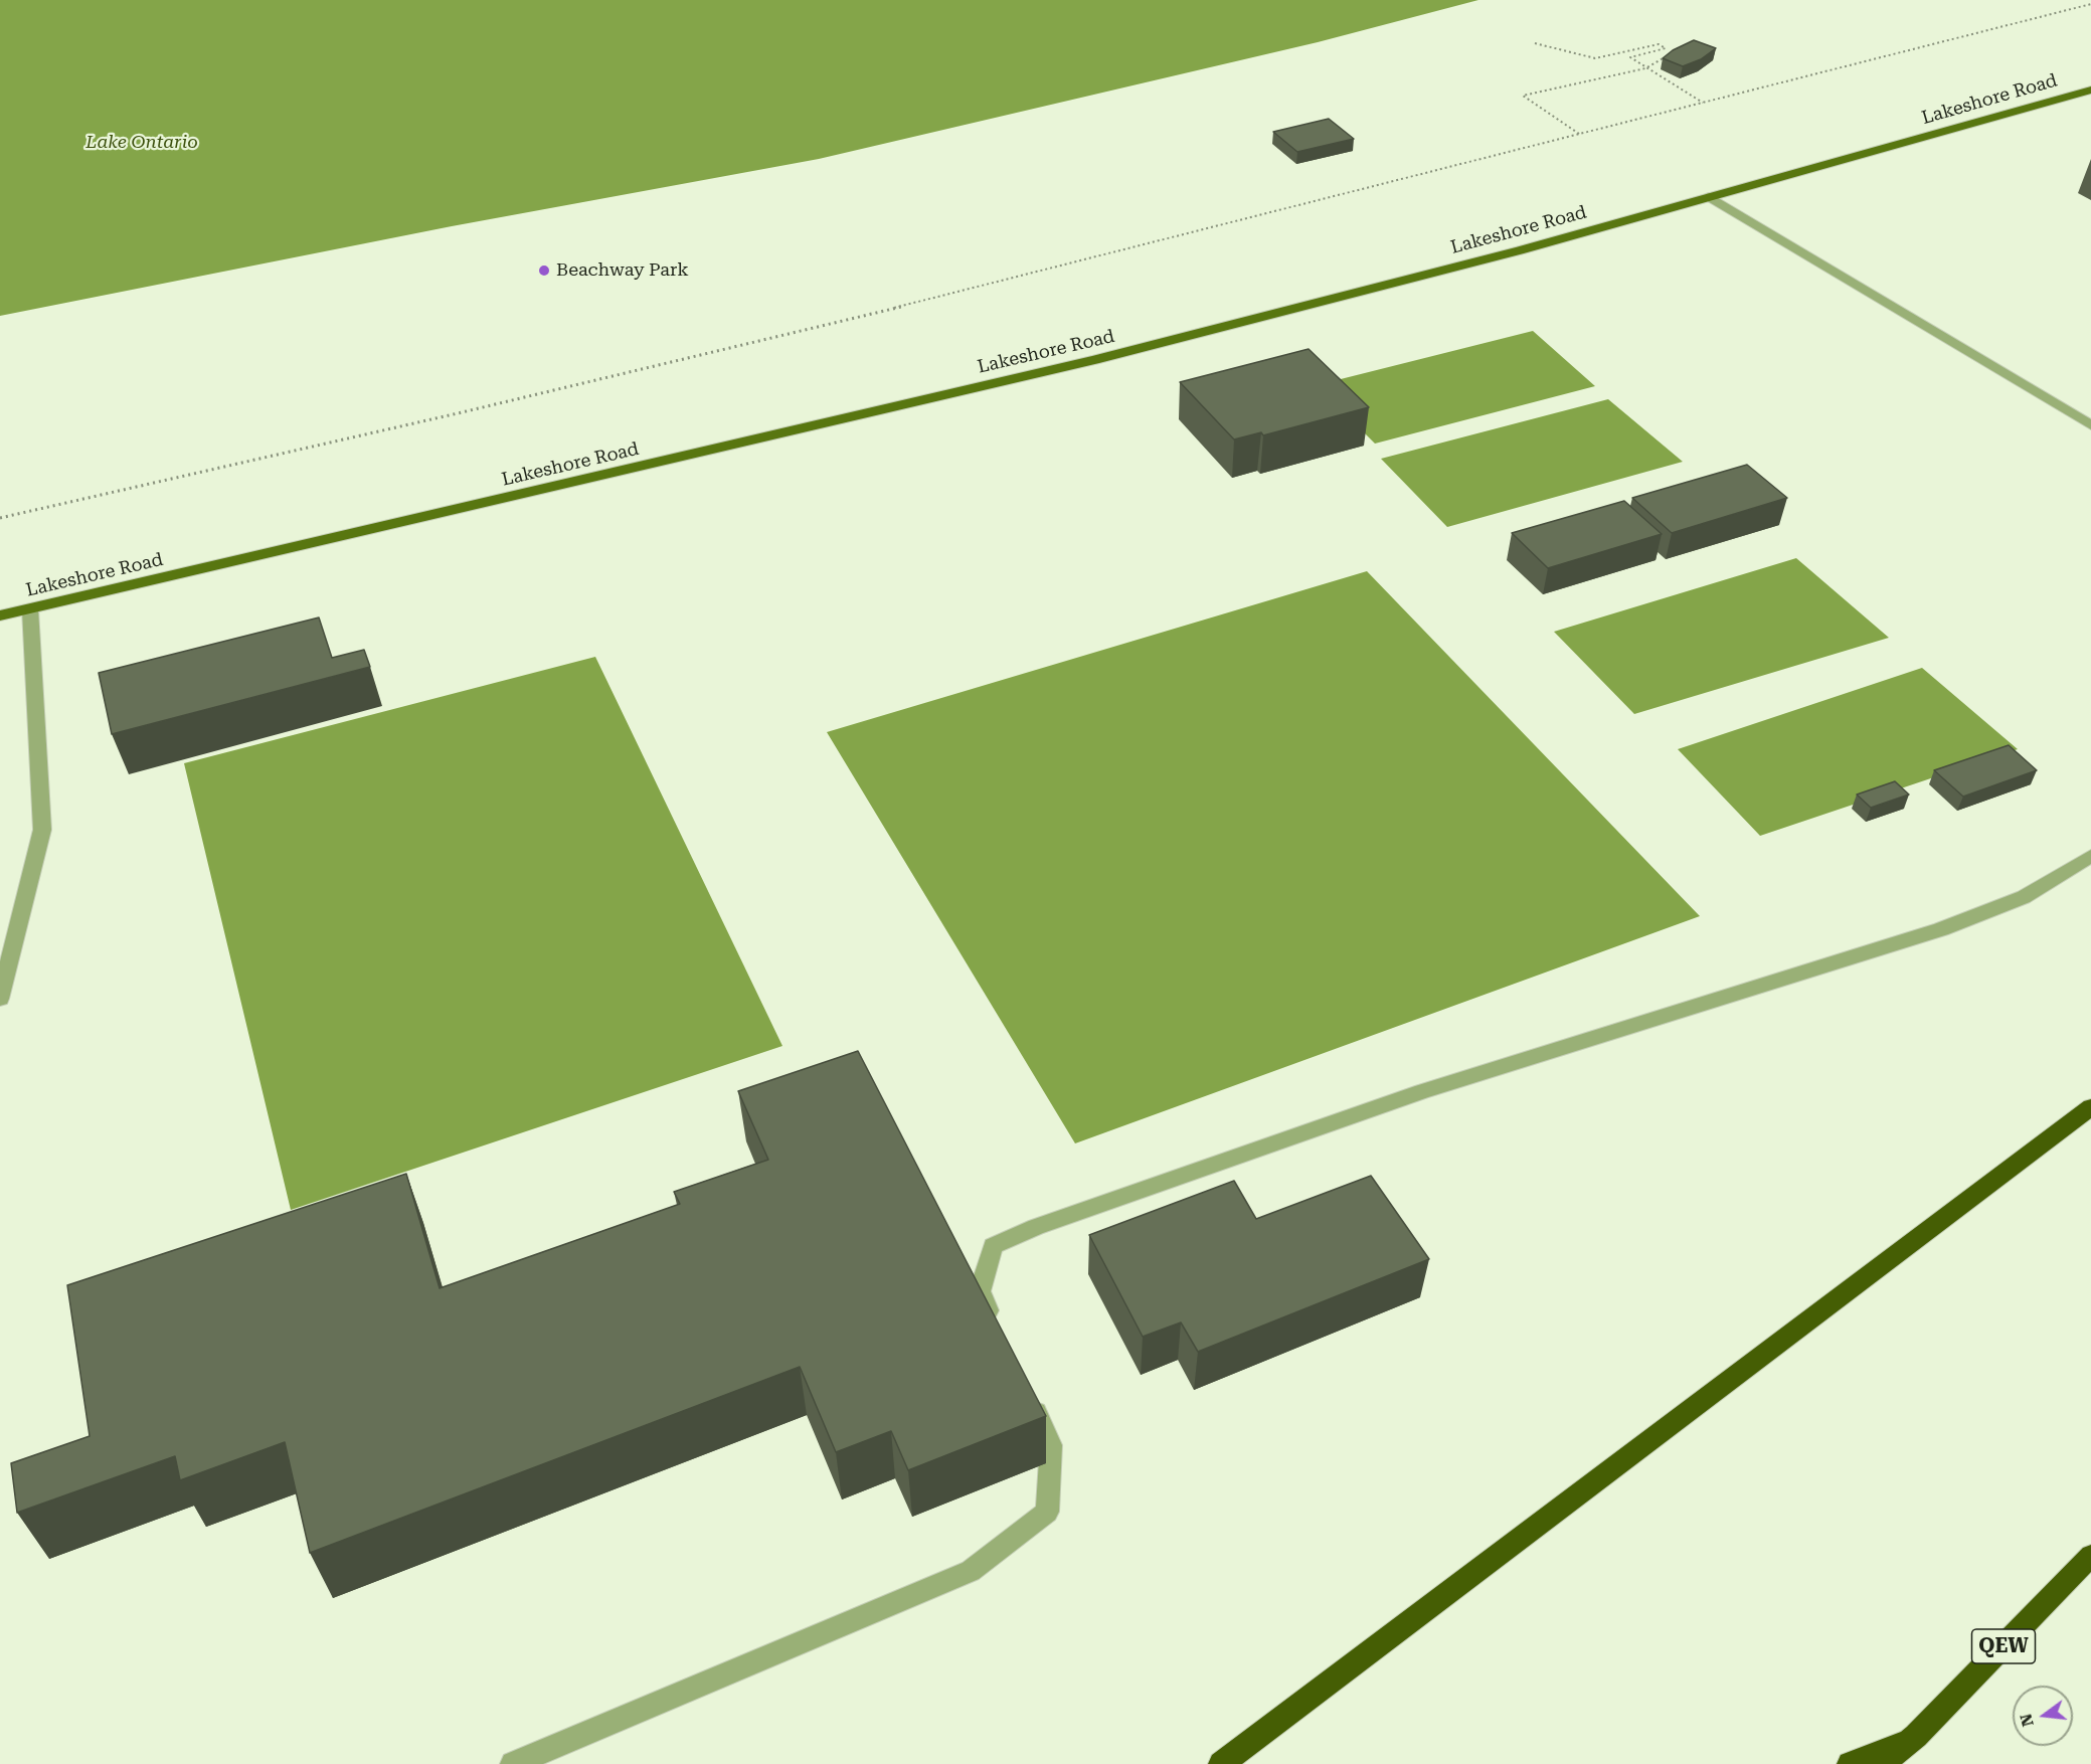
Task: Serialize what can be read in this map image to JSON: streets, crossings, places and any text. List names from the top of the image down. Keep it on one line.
{"streets":{"highway":["QEW"],"main road":["Lakeshore Road"]},"water":["Lake Ontario"],"places":["Beachway Park"],"north":"left"}
